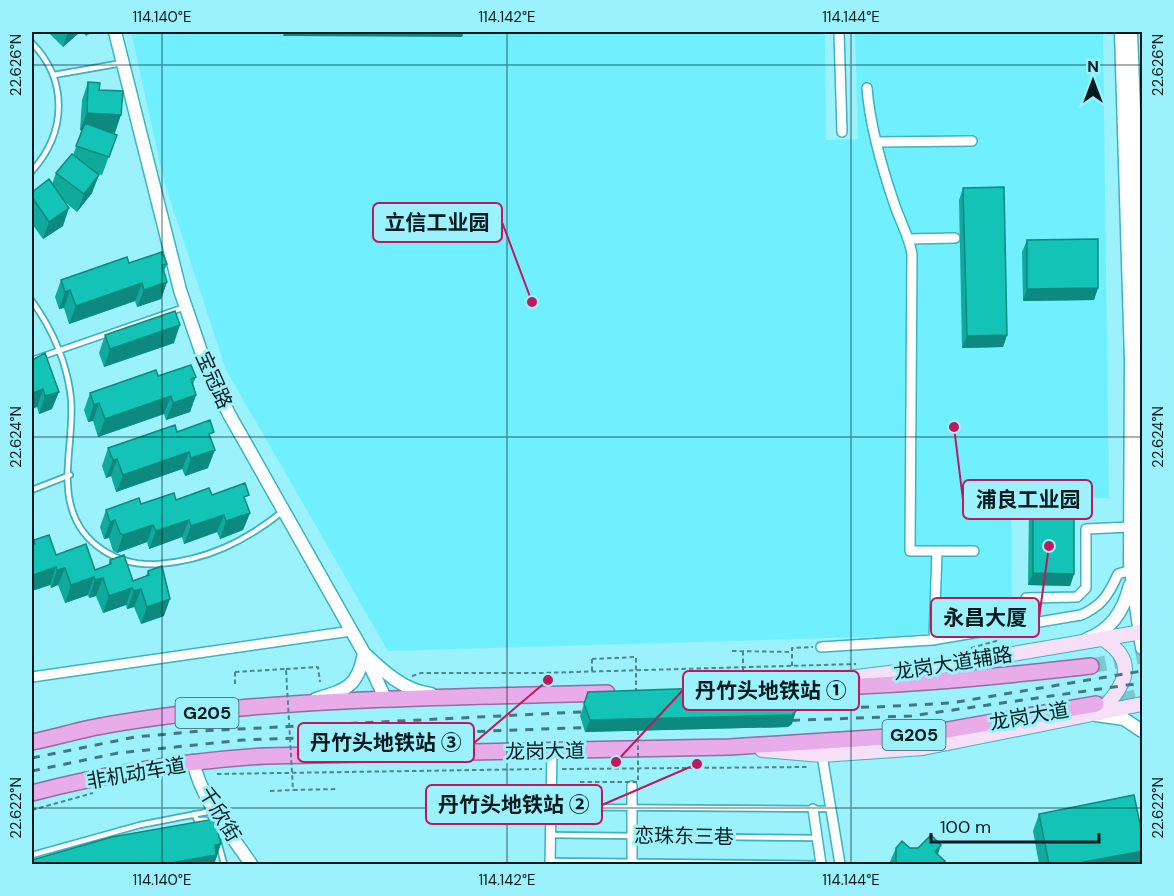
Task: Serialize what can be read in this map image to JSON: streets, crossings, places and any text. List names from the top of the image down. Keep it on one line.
{"streets":{"highway":["G205","龙岗大道"],"main road":["龙岗大道辅路"],"street":["宝冠路","千欣街"],"lane":["恋珠东三巷"],"path":["非机动车道"]},"crossings":[["宝冠路","G205"],["龙岗大道辅路","龙岗大道"],["龙岗大道","非机动车道"],["龙岗大道","千欣街"],["非机动车道","千欣街"]],"places":["立信工业园","浦良工业园","永昌大厦","丹竹头地铁站 ③","丹竹头地铁站 ①","丹竹头地铁站 ②"],"scale_bar":"100 m","north":"top","coordinates":["114.140°E","114.142°E","114.144°E","22.626°N","22.624°N","22.622°N"]}
